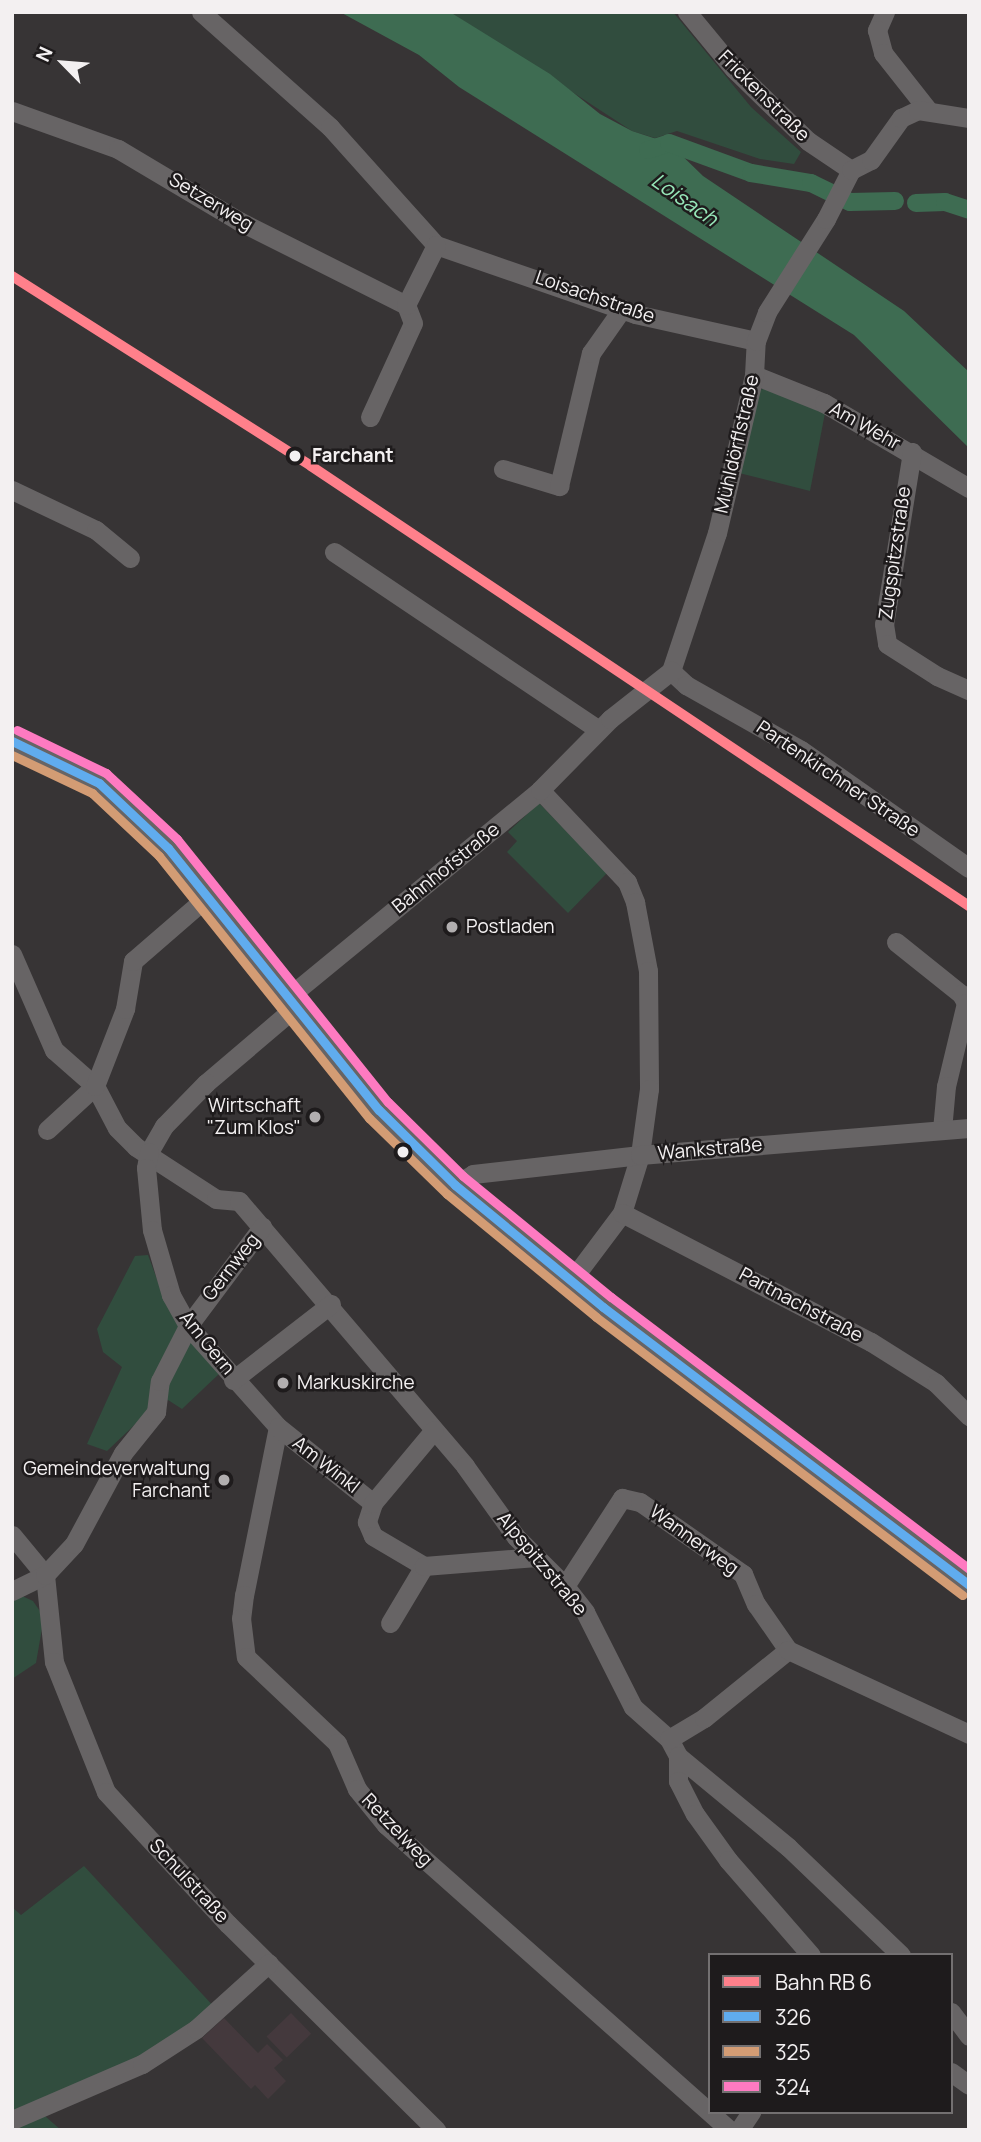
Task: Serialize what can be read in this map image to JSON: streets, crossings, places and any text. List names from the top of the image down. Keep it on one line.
{"streets":{"street":["Frickenstraße","Setzerweg","Loisachstraße","Am Wehr","Mühldörflstraße","Zugspitzstraße","Partenkirchner Straße","Bahnhofstraße","Wankstraße","Gernweg","Partnachstraße","Am Gern","Am Winkl","Wannerweg","Alpspitzstraße","Retzelweg","Schulstraße"]},"crossings":[["Frickenstraße","Mühldörflstraße"],["Loisachstraße","Mühldörflstraße"],["Am Wehr","Mühldörflstraße"],["Am Wehr","Zugspitzstraße"],["Mühldörflstraße","Partenkirchner Straße"],["Mühldörflstraße","Bahnhofstraße"],["Partenkirchner Straße","Bahnhofstraße"],["Gernweg","Am Gern"],["Gernweg","Alpspitzstraße"],["Gernweg","Schulstraße"],["Am Gern","Alpspitzstraße"],["Am Winkl","Alpspitzstraße"],["Am Winkl","Retzelweg"],["Wannerweg","Alpspitzstraße"]],"water":["Loisach"],"places":["Farchant","Postladen","Wirtschaft \"Zum Klos\"","Markuskirche","Gemeindeverwaltung Farchant"],"lines":["transit line 324","transit line 326","transit line 325"],"legend":["Bahn RB 6","326","325","324"],"north":"top left"}
